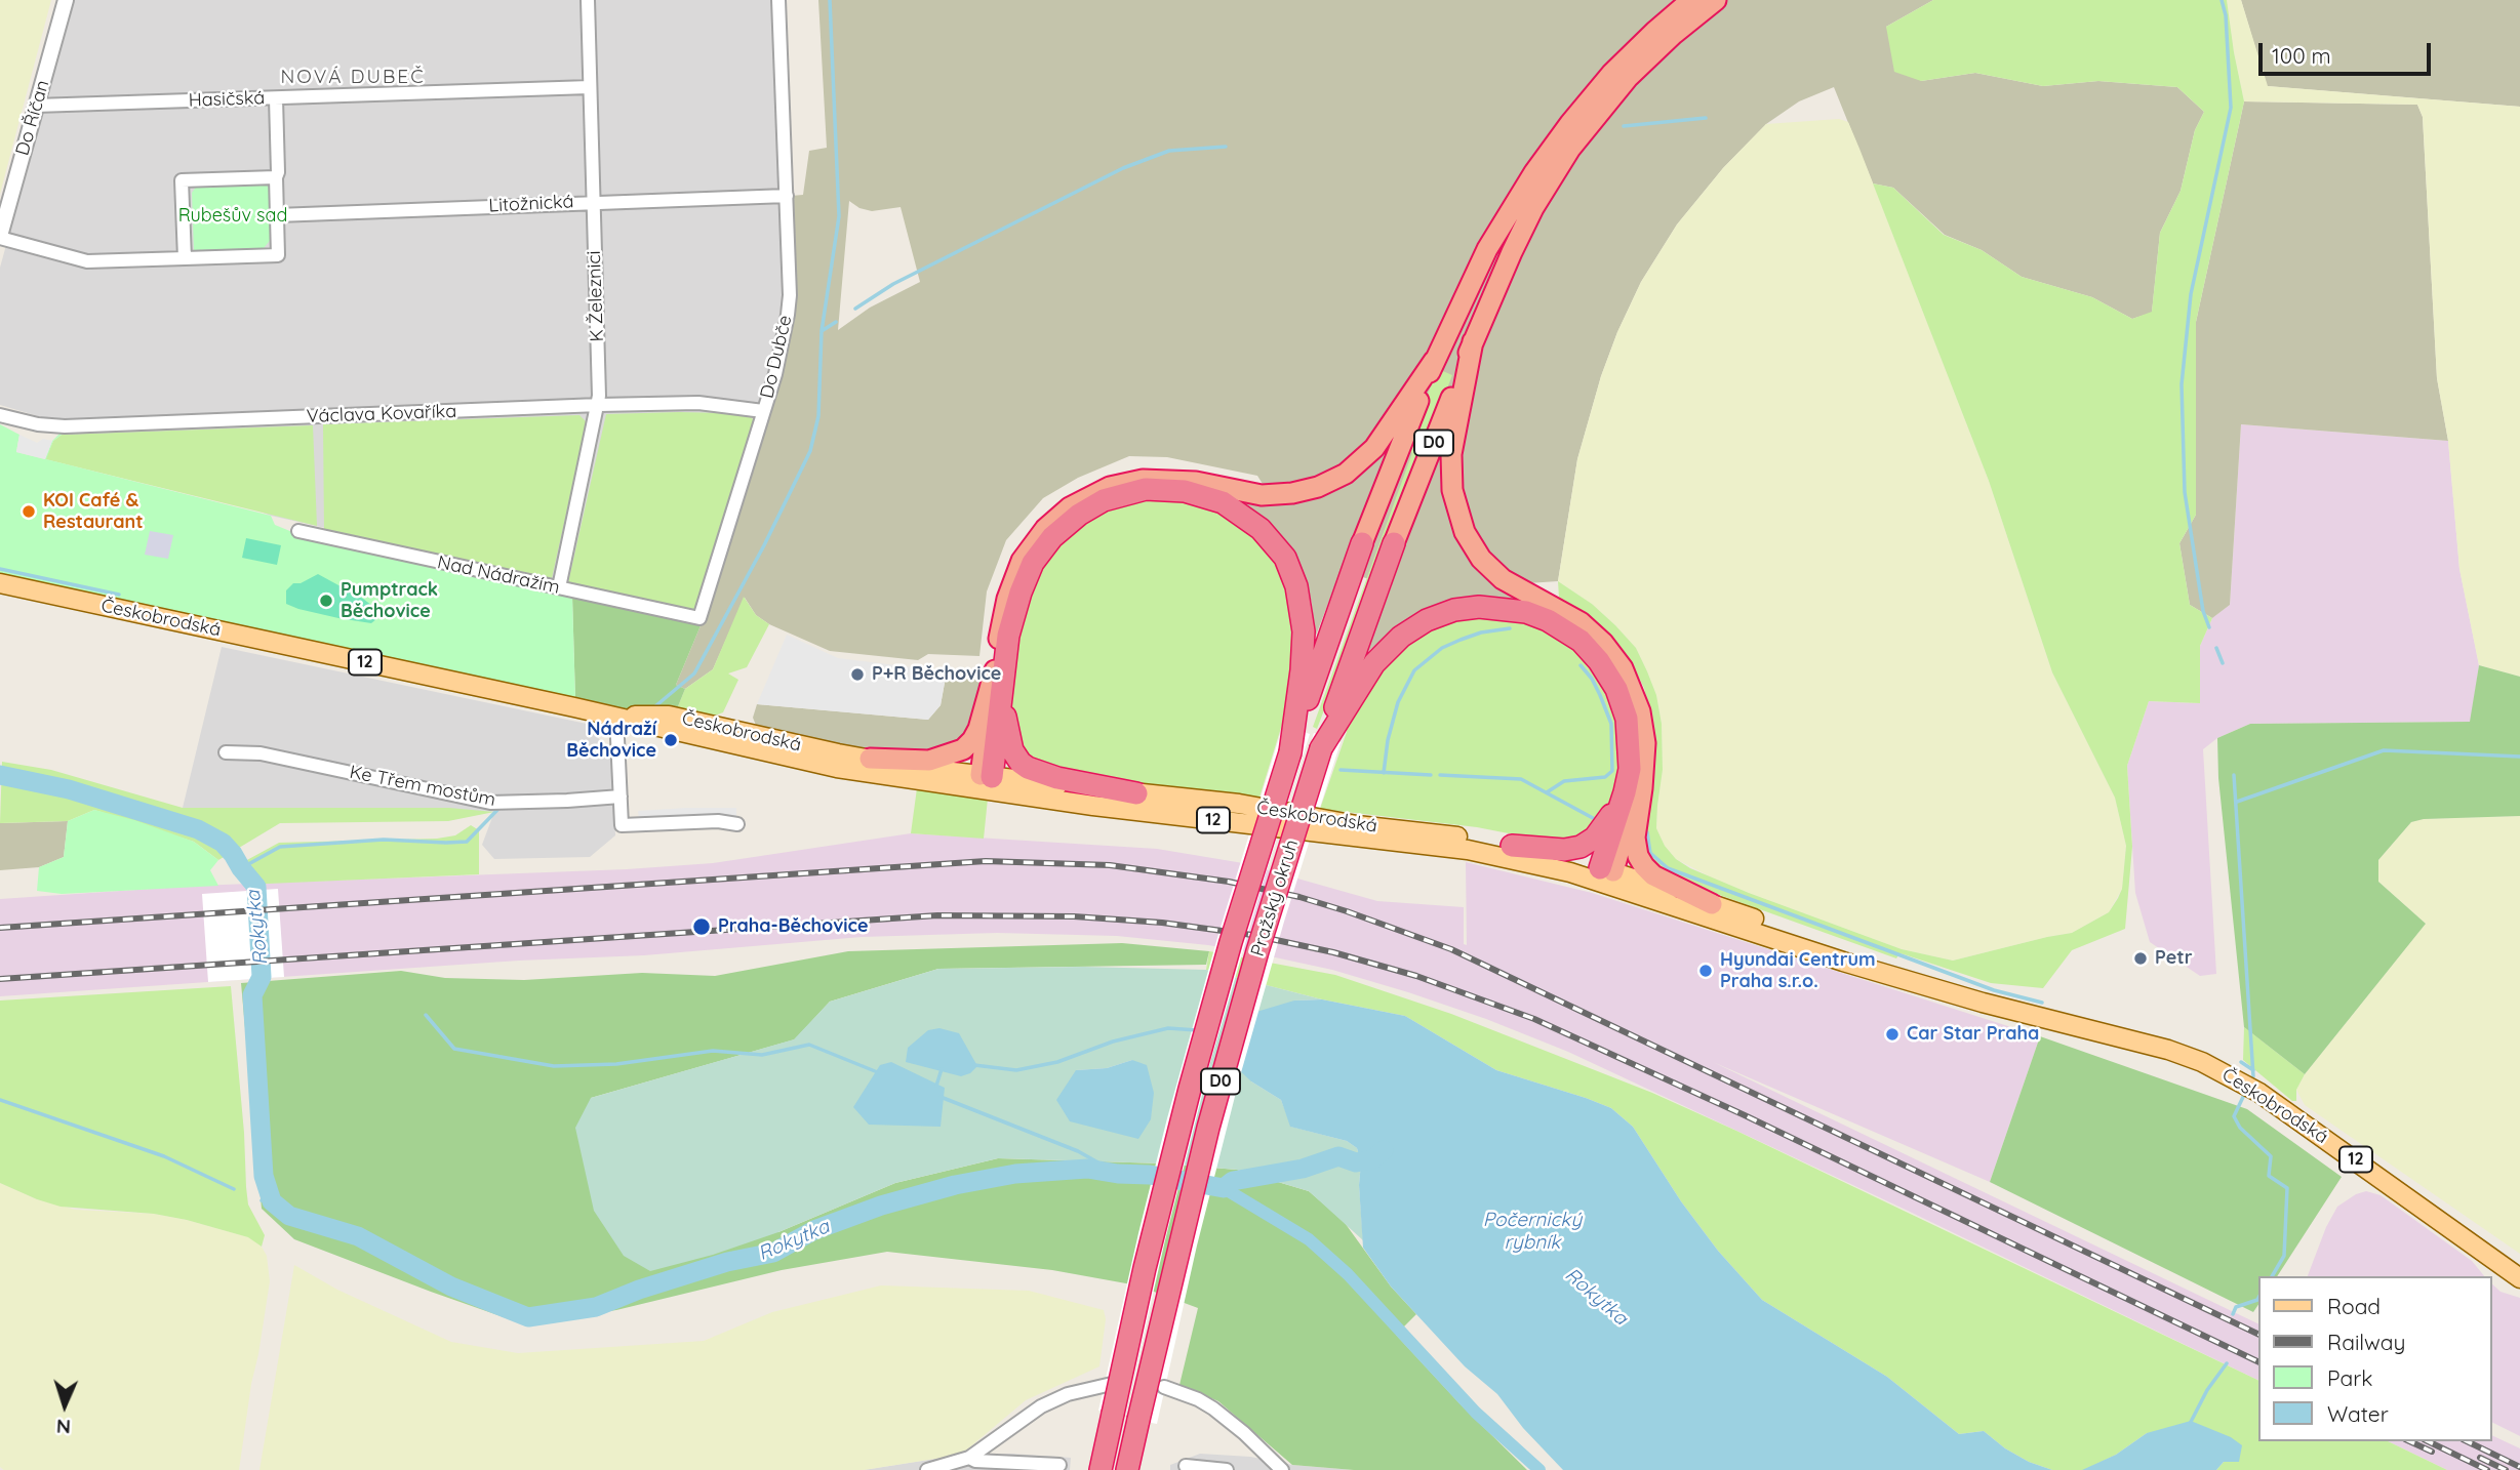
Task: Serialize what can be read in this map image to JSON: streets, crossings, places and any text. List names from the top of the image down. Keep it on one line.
{"streets":{"highway":["D0","Pražský okruh"],"main road":["Českobrodská","12"],"street":["Hasičská","Do Říčan","Litožnická","K Železnici","Do Dubče","Václava Kovaříka","Nad Nádražím","Ke Třem mostům"]},"crossings":[["Hasičská","Do Říčan"],["Hasičská","K Železnici"],["Litožnická","K Železnici"],["Litožnická","Do Dubče"],["K Železnici","Václava Kovaříka"],["K Železnici","Nad Nádražím"],["Do Dubče","Václava Kovaříka"],["Do Dubče","Nad Nádražím"],["D0","Pražský okruh"]],"districts":["NOVÁ DUBEČ"],"water":["Rokytka","Počernický rybník"],"parks":["Rubešův sad"],"places":["KOI Café & Restaurant","Pumptrack Běchovice","P+R Běchovice","Nádraží Běchovice","Praha-Běchovice","Petr","Hyundai Centrum Praha s.r.o.","Car Star Praha"],"legend":["Road","Railway","Park","Water"],"scale_bar":"100 m","north":"bottom"}
